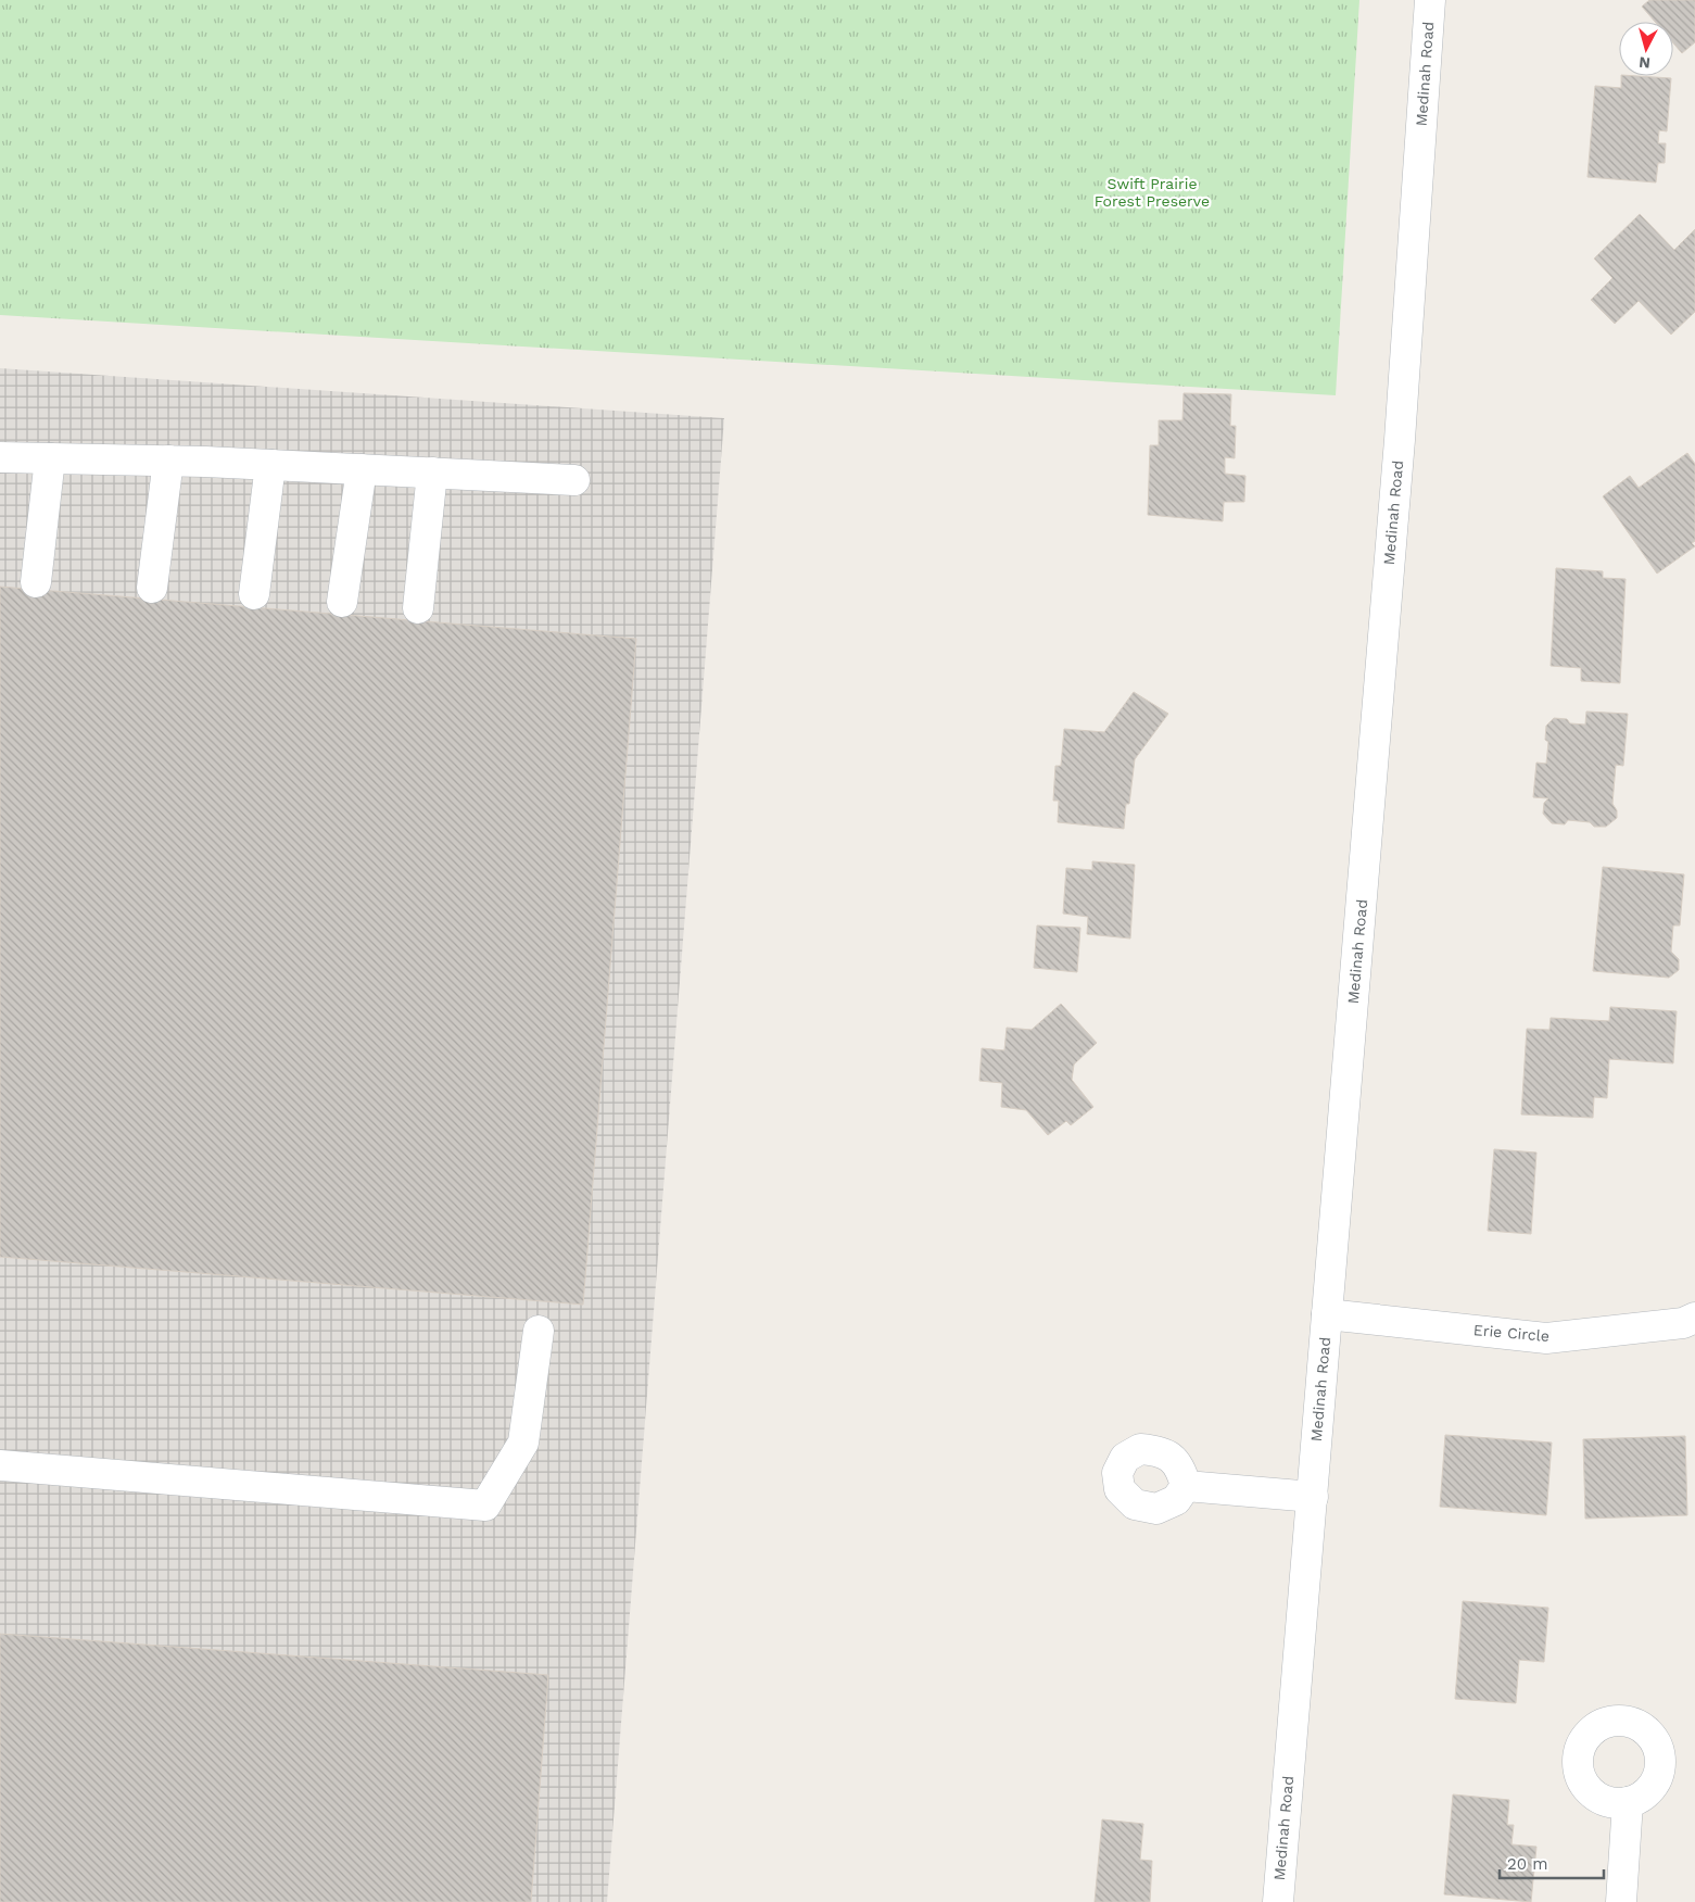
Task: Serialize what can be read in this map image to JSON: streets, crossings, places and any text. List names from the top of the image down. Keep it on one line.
{"streets":{"street":["Medinah Road","Erie Circle"]},"crossings":[["Medinah Road","Erie Circle"]],"parks":["Swift Prairie Forest Preserve"],"scale_bar":"20 m","north":"bottom"}
